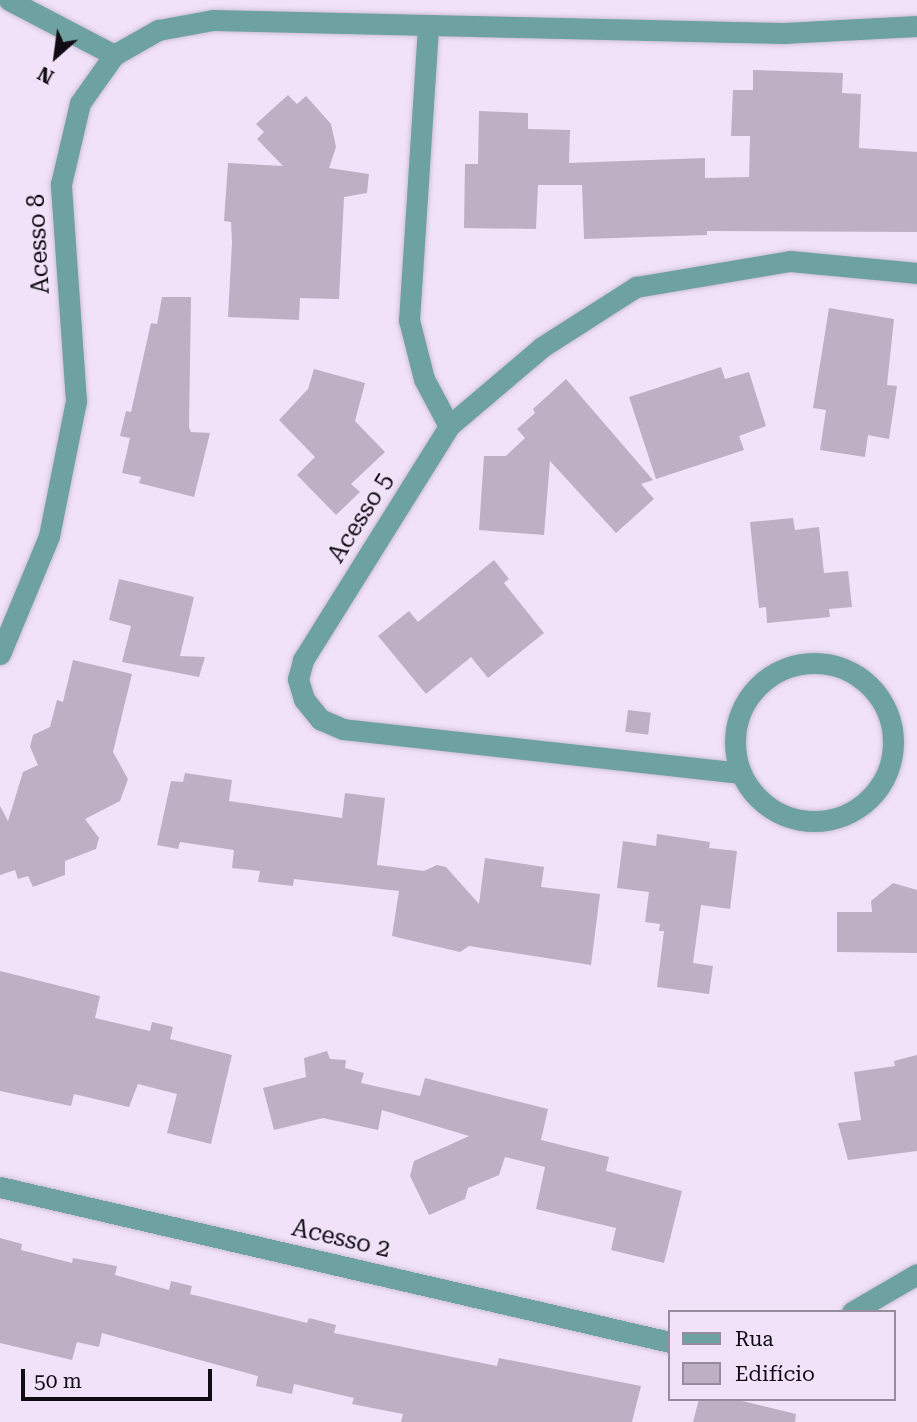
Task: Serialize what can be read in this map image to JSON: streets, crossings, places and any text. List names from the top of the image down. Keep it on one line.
{"streets":{"street":["Acesso 8","Acesso 5","Acesso 2"]},"legend":["Rua","Edifício"],"scale_bar":"50 m","north":"bottom left"}
